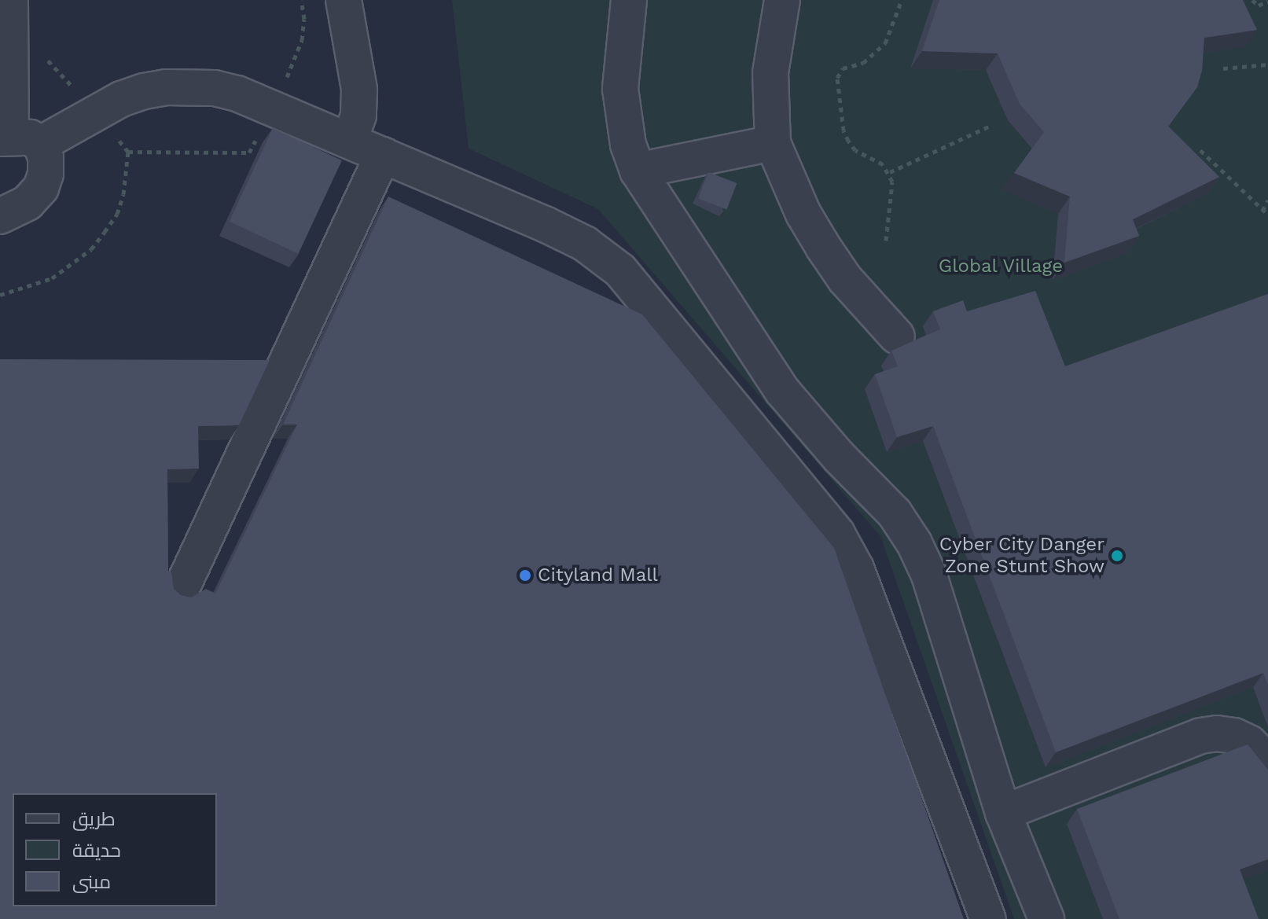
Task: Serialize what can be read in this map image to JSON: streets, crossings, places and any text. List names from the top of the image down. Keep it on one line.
{"parks":["Global Village"],"places":["Cyber City Danger Zone Stunt Show","Cityland Mall"],"legend":["طريق","حديقة","مبنى"]}
